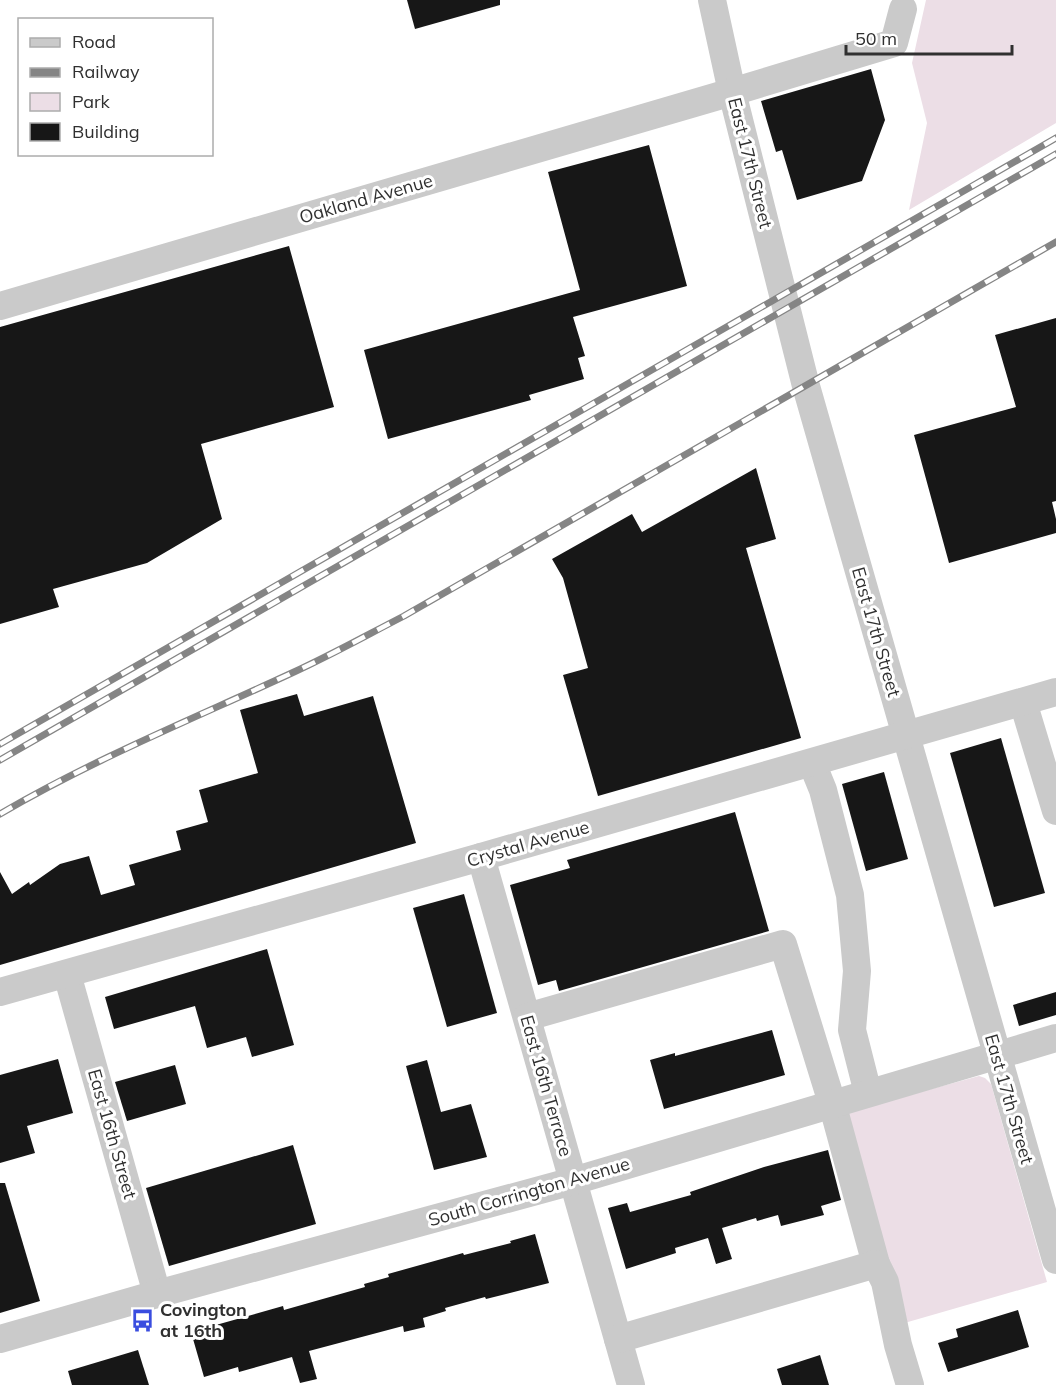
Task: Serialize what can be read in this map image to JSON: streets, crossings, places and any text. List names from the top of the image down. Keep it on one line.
{"streets":{"street":["East 17th Street","Oakland Avenue","Crystal Avenue","East 16th Terrace","East 16th Street","South Corrington Avenue"]},"crossings":[["East 17th Street","Oakland Avenue"],["East 17th Street","Crystal Avenue"],["East 17th Street","South Corrington Avenue"],["Crystal Avenue","East 16th Terrace"],["Crystal Avenue","East 16th Street"],["East 16th Terrace","South Corrington Avenue"],["East 16th Street","South Corrington Avenue"]],"places":{"bus stop":["Covington at 16th"]},"legend":["Road","Railway","Park","Building"],"scale_bar":"50 m"}
